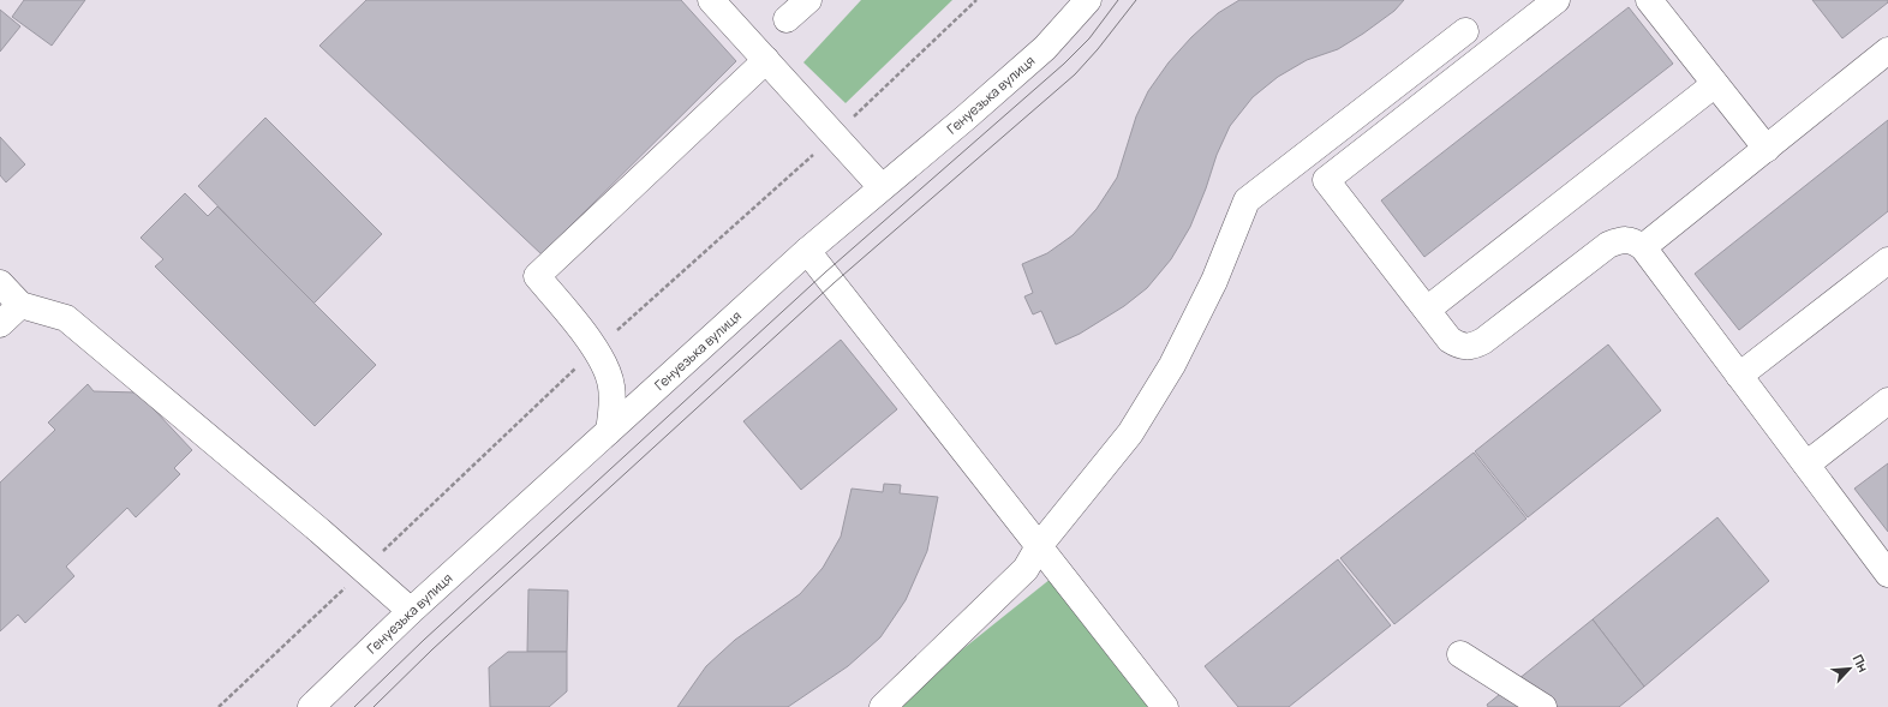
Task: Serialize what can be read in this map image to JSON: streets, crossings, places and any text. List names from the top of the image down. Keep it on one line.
{"streets":{"main road":["Генуезька вулиця"]},"north":"top right"}
